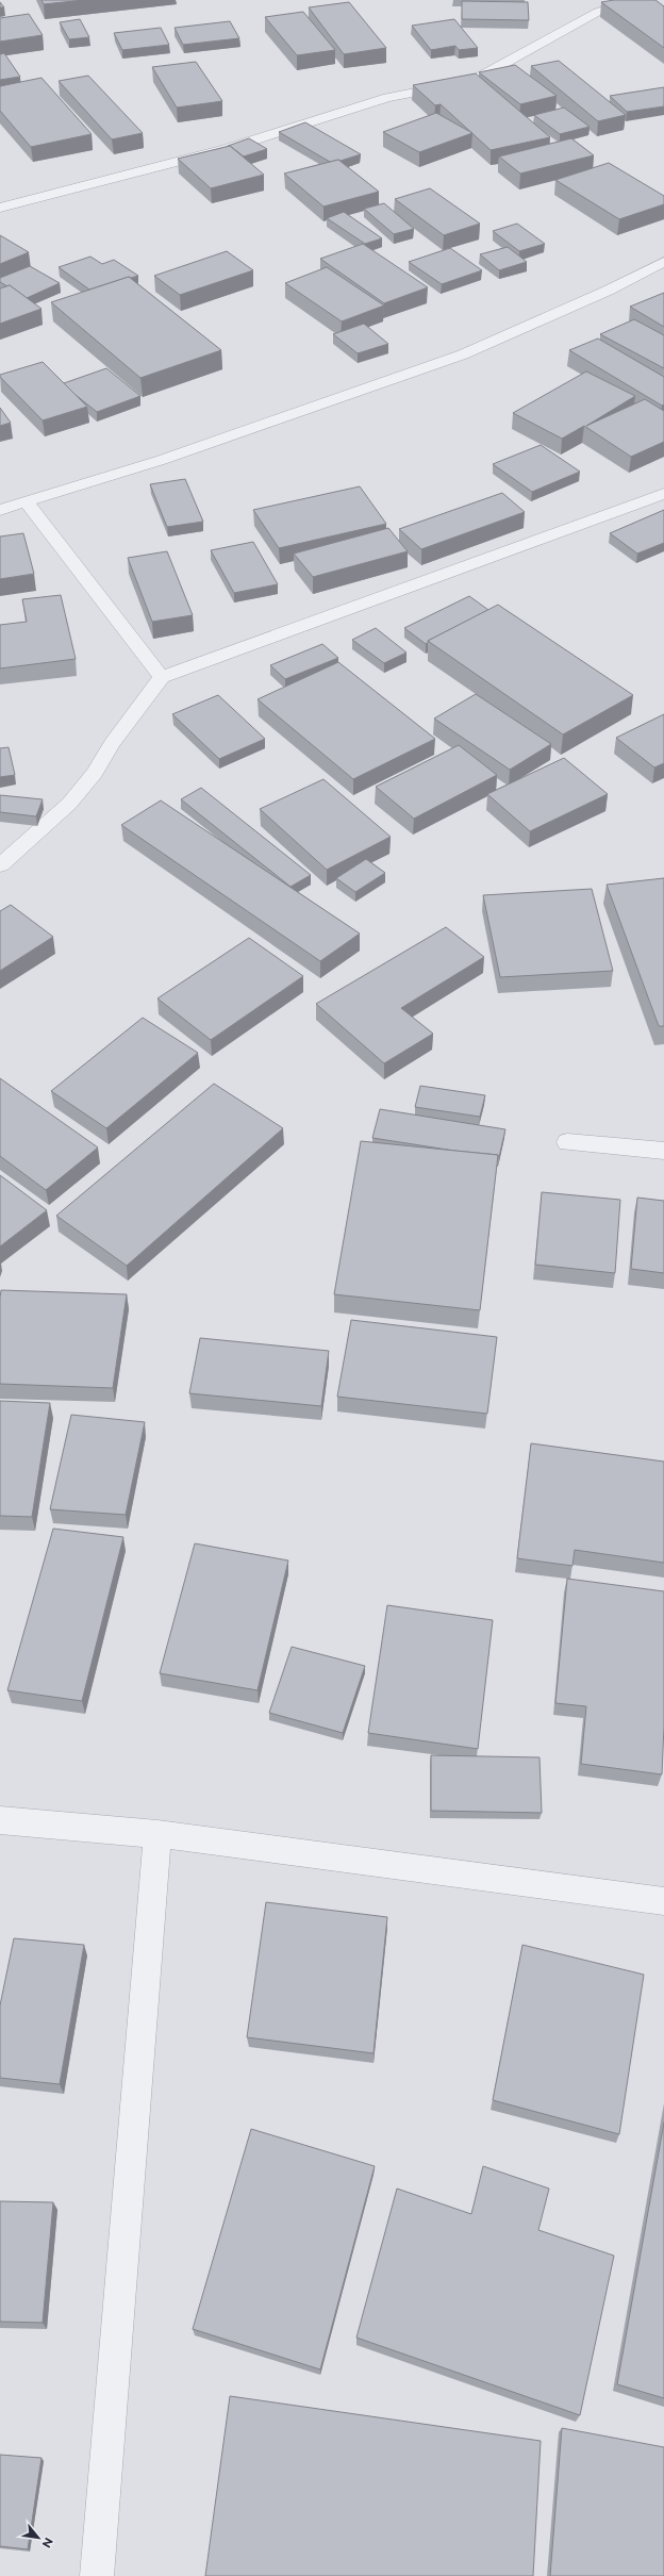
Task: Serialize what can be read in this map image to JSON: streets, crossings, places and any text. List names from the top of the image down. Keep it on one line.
{"north":"bottom right"}
